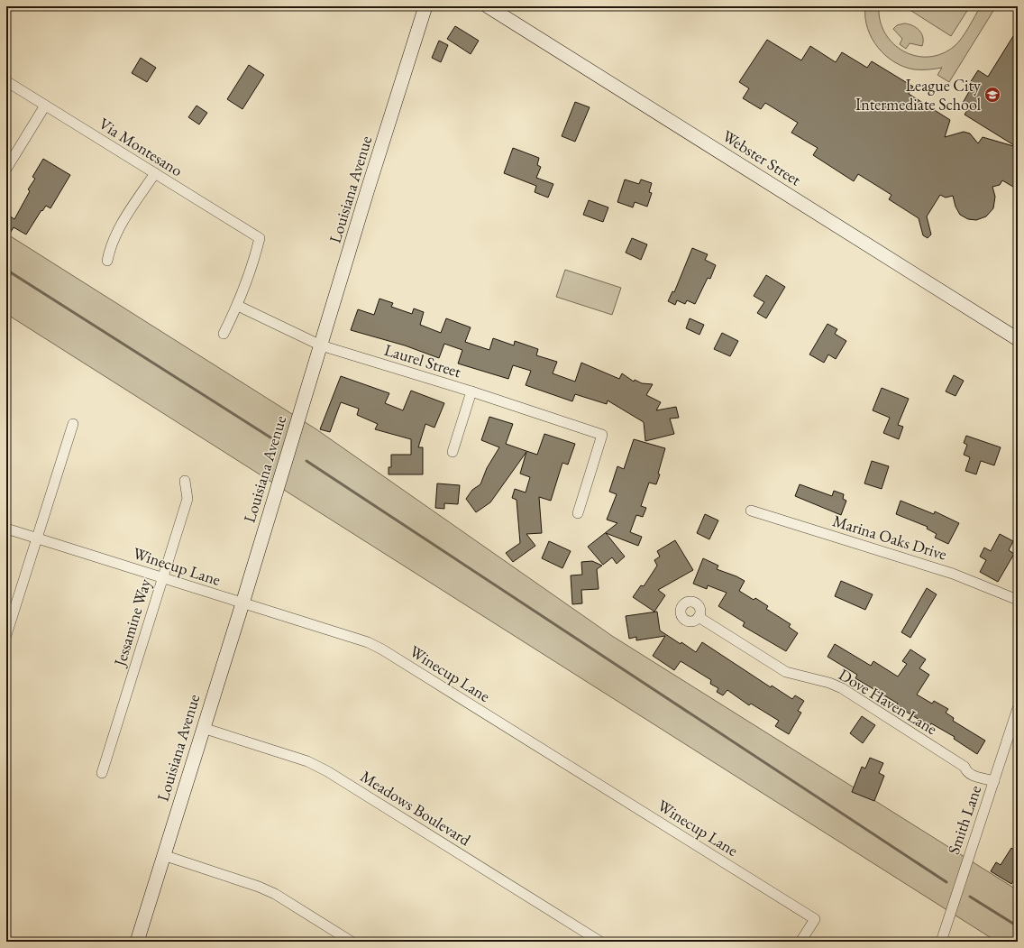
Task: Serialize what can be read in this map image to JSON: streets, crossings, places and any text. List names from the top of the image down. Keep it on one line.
{"streets":{"street":["Via Montesano","Webster Street","Louisiana Avenue","Laurel Street","Marina Oaks Drive","Winecup Lane","Jessamine Way","Dove Haven Lane","Meadows Boulevard","Smith Lane"]},"crossings":[["Via Montesano","Laurel Street"],["Louisiana Avenue","Laurel Street"],["Louisiana Avenue","Winecup Lane"],["Louisiana Avenue","Meadows Boulevard"],["Winecup Lane","Jessamine Way"],["Dove Haven Lane","Smith Lane"]],"places":{"school or university":["League City Intermediate School"]}}
